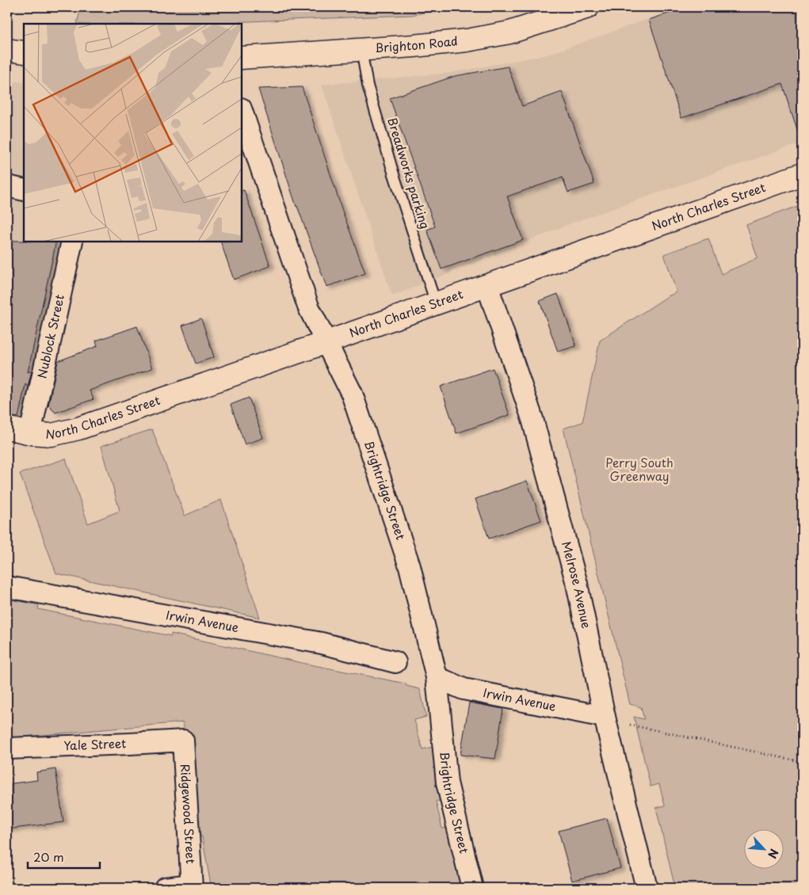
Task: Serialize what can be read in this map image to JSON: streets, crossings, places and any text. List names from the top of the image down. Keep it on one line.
{"streets":{"street":["Brighton Road","North Charles Street","Nublock Street","Brightridge Street","Melrose Avenue","Irwin Avenue","Yale Street","Ridgewood Street"],"lane":["Breadworks parking"]},"crossings":[["Brighton Road","Breadworks parking"],["Breadworks parking","North Charles Street"],["North Charles Street","Nublock Street"],["North Charles Street","Brightridge Street"],["North Charles Street","Melrose Avenue"],["Brightridge Street","Irwin Avenue"],["Melrose Avenue","Irwin Avenue"],["Yale Street","Ridgewood Street"]],"parks":["Perry South Greenway"],"scale_bar":"20 m","north":"bottom right"}
